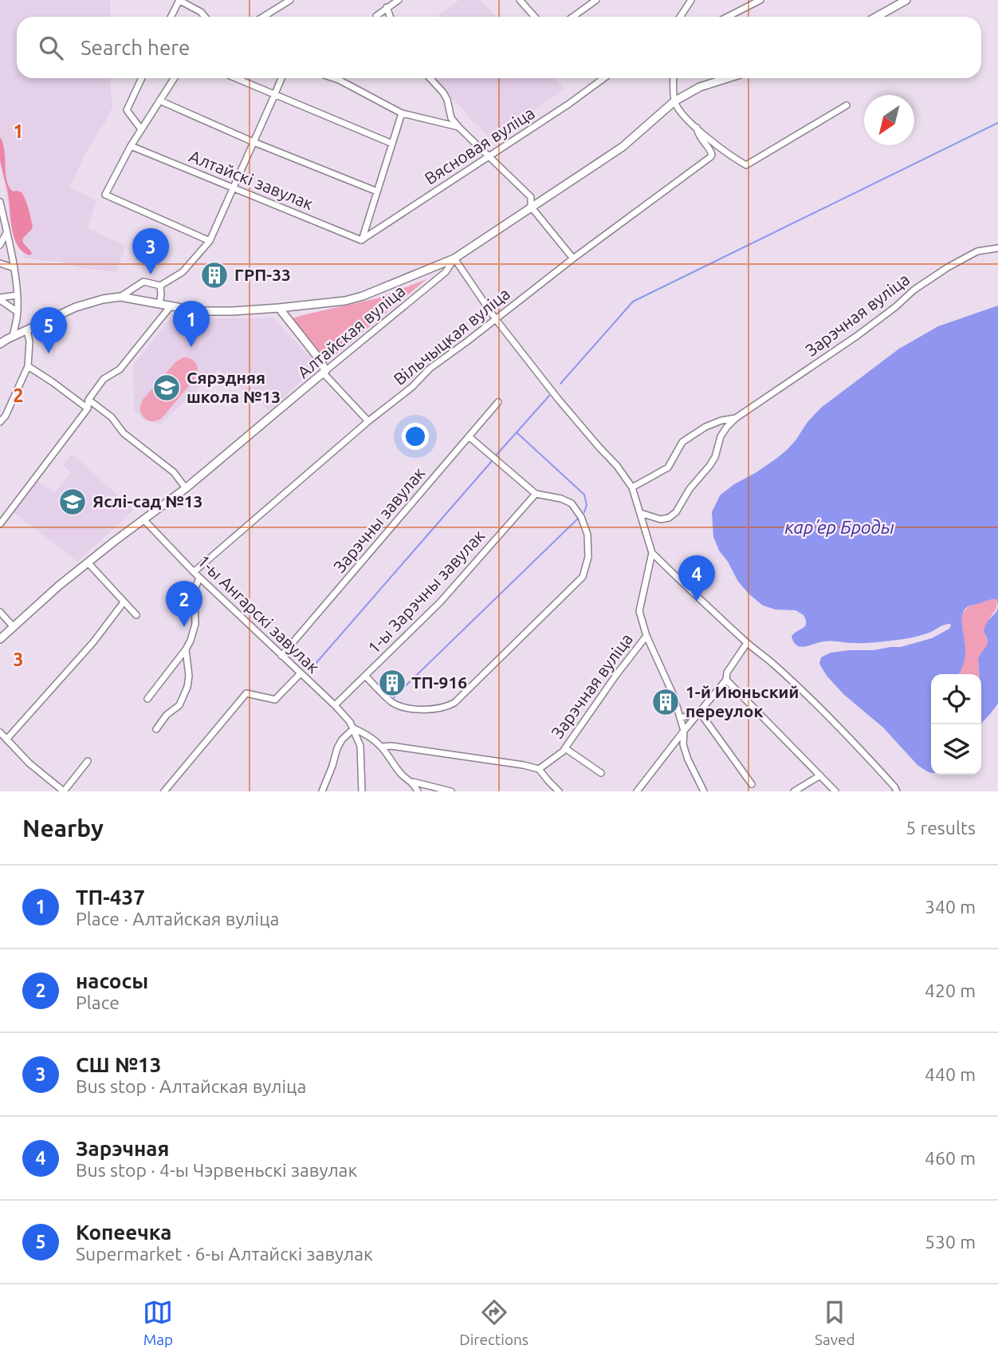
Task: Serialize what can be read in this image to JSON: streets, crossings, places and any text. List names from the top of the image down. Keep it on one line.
{"streets":{"main road":["Алтайская вуліца"],"street":["Вясновая вуліца","Алтайскі завулак","Зарэчная вуліца","Вільчыцкая вуліца","Зарэчны завулак","1-ы Зарэчны завулак","1-ы Ангарскі завулак"]},"crossings":[["Вясновая вуліца","Алтайскі завулак"],["Зарэчная вуліца","Алтайская вуліца"],["Зарэчная вуліца","Вільчыцкая вуліца"],["Алтайская вуліца","1-ы Ангарскі завулак"],["Вільчыцкая вуліца","1-ы Ангарскі завулак"],["Зарэчны завулак","1-ы Ангарскі завулак"],["1-ы Зарэчны завулак","1-ы Ангарскі завулак"]],"water":["карʼер Броды"],"places":{"building":["ГРП-33","ТП-916","1-й Июньский переулок"],"school or university":["Сярэдняя школа №13","Яслі-сад №13"]},"north":"bottom left","page":{"search":"Search here","pins":["3","1","5","4","2"],"heading":["Nearby","5 results"],"list":[{"mark":"1","name":"ТП-437","note":"Place · Алтайская вуліца","value":"340 m"},{"mark":"2","name":"насосы","note":"Place","value":"420 m"},{"mark":"3","name":"СШ №13","note":"Bus stop · Алтайская вуліца","value":"440 m"},{"mark":"4","name":"Зарэчная","note":"Bus stop · 4-ы Чэрвеньскі завулак","value":"460 m"},{"mark":"5","name":"Копеечка","note":"Supermarket · 6-ы Алтайскі завулак","value":"530 m"}],"nav":["Map","Directions","Saved"]},"grid":{"rows":["1","2","3"]}}
